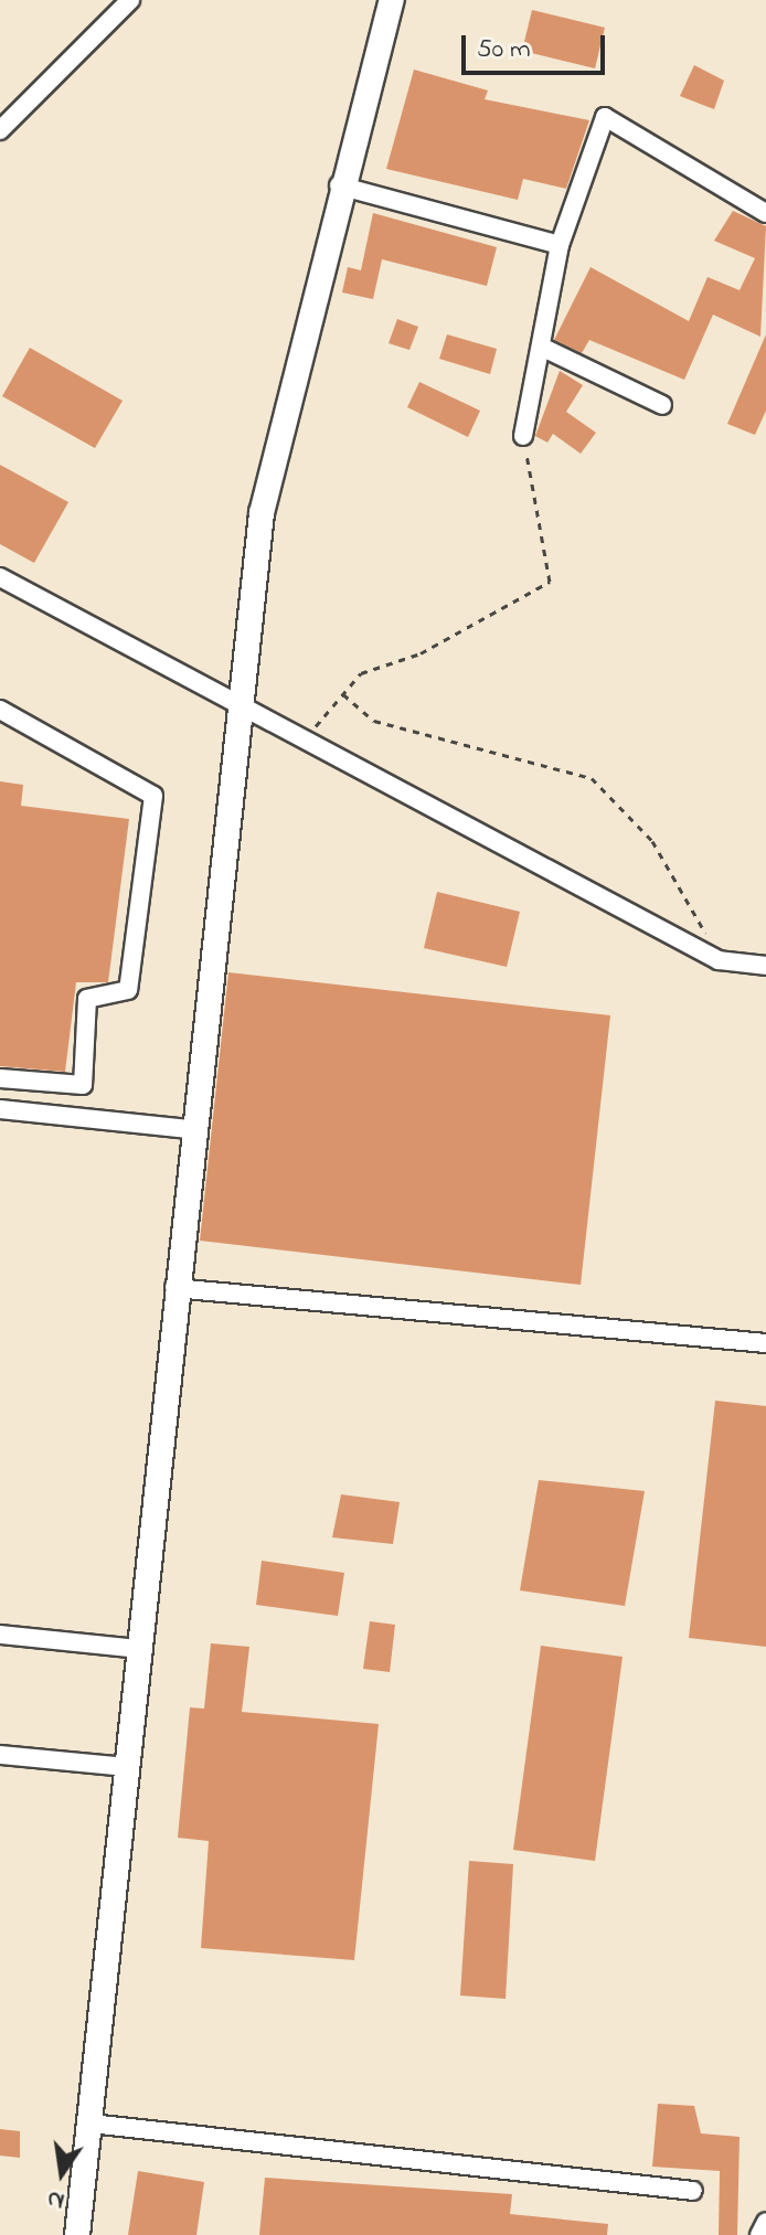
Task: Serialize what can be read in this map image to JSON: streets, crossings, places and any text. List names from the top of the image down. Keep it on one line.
{"scale_bar":"50 m","north":"bottom"}
